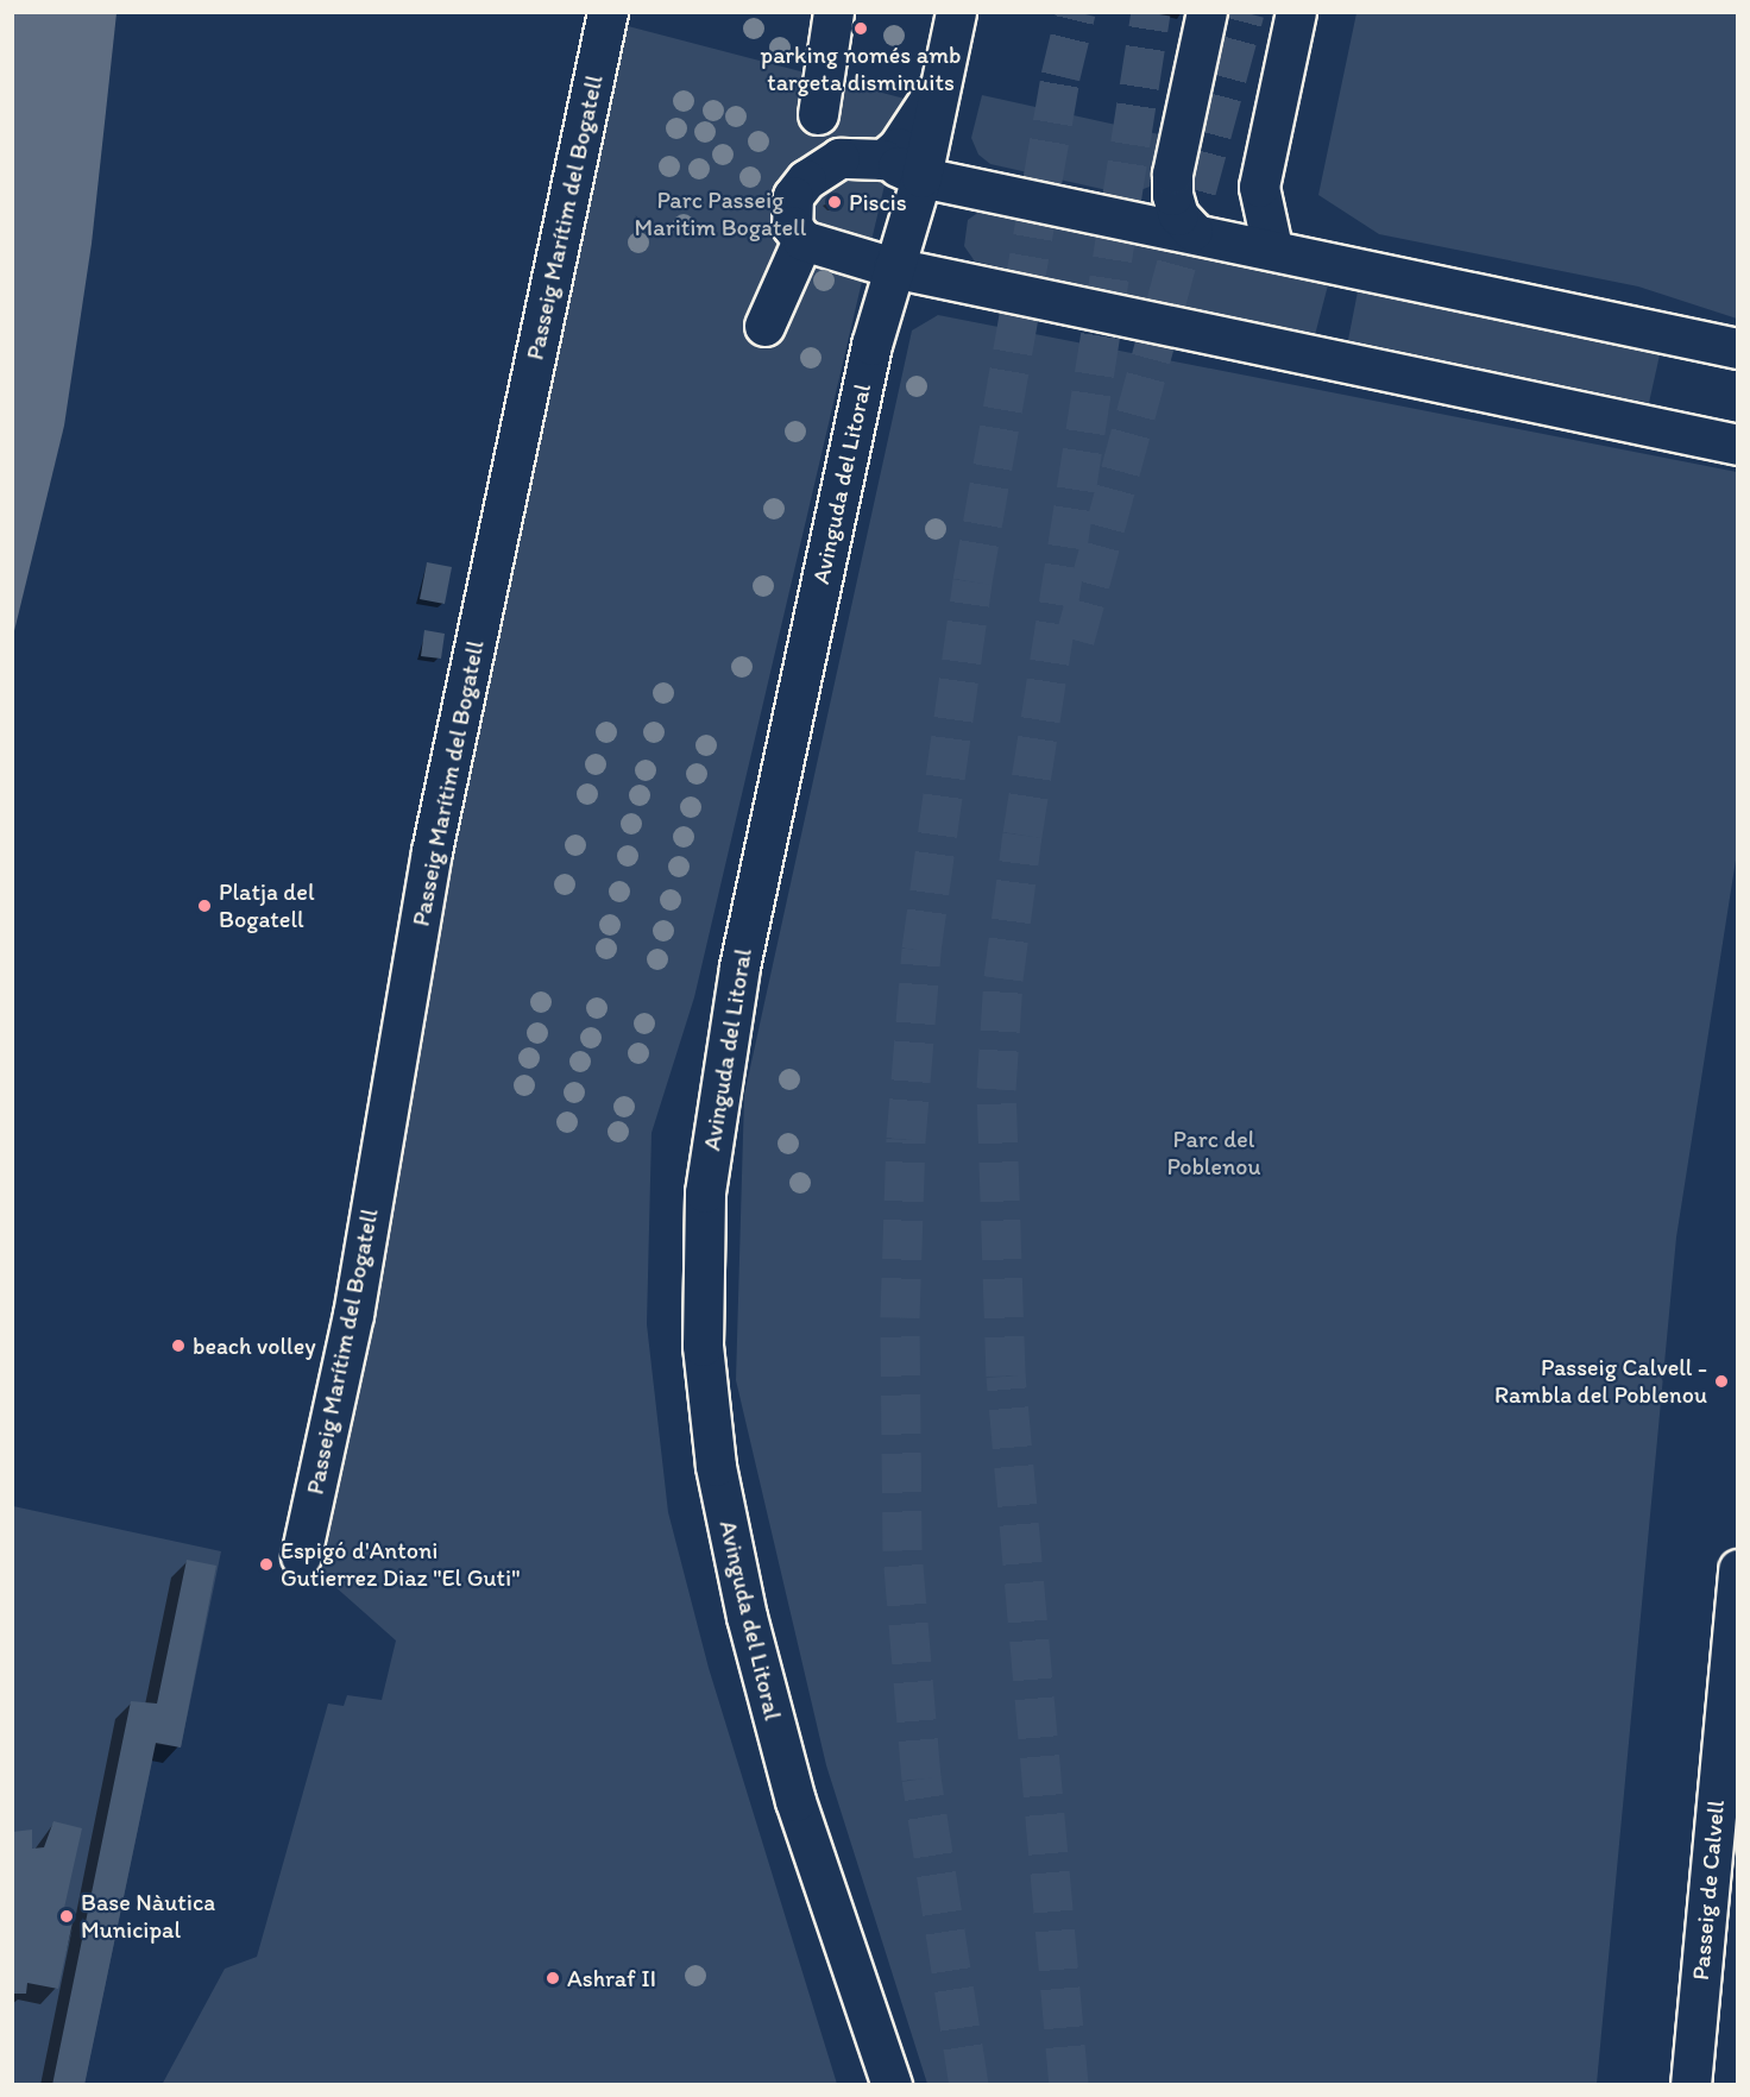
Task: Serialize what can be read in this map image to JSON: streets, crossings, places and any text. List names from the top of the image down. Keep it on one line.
{"streets":{"main road":["Passeig Marítim del Bogatell","Avinguda del Litoral","Passeig de Calvell"]},"parks":["Parc Passeig Maritim Bogatell","Parc del Poblenou"],"places":["parking només amb targeta disminuits","Piscis","Platja del Bogatell","beach volley","Passeig Calvell - Rambla del Poblenou","Espigó d'Antoni Gutierrez Diaz \"El Guti\"","Base Nàutica Municipal","Ashraf II"]}
